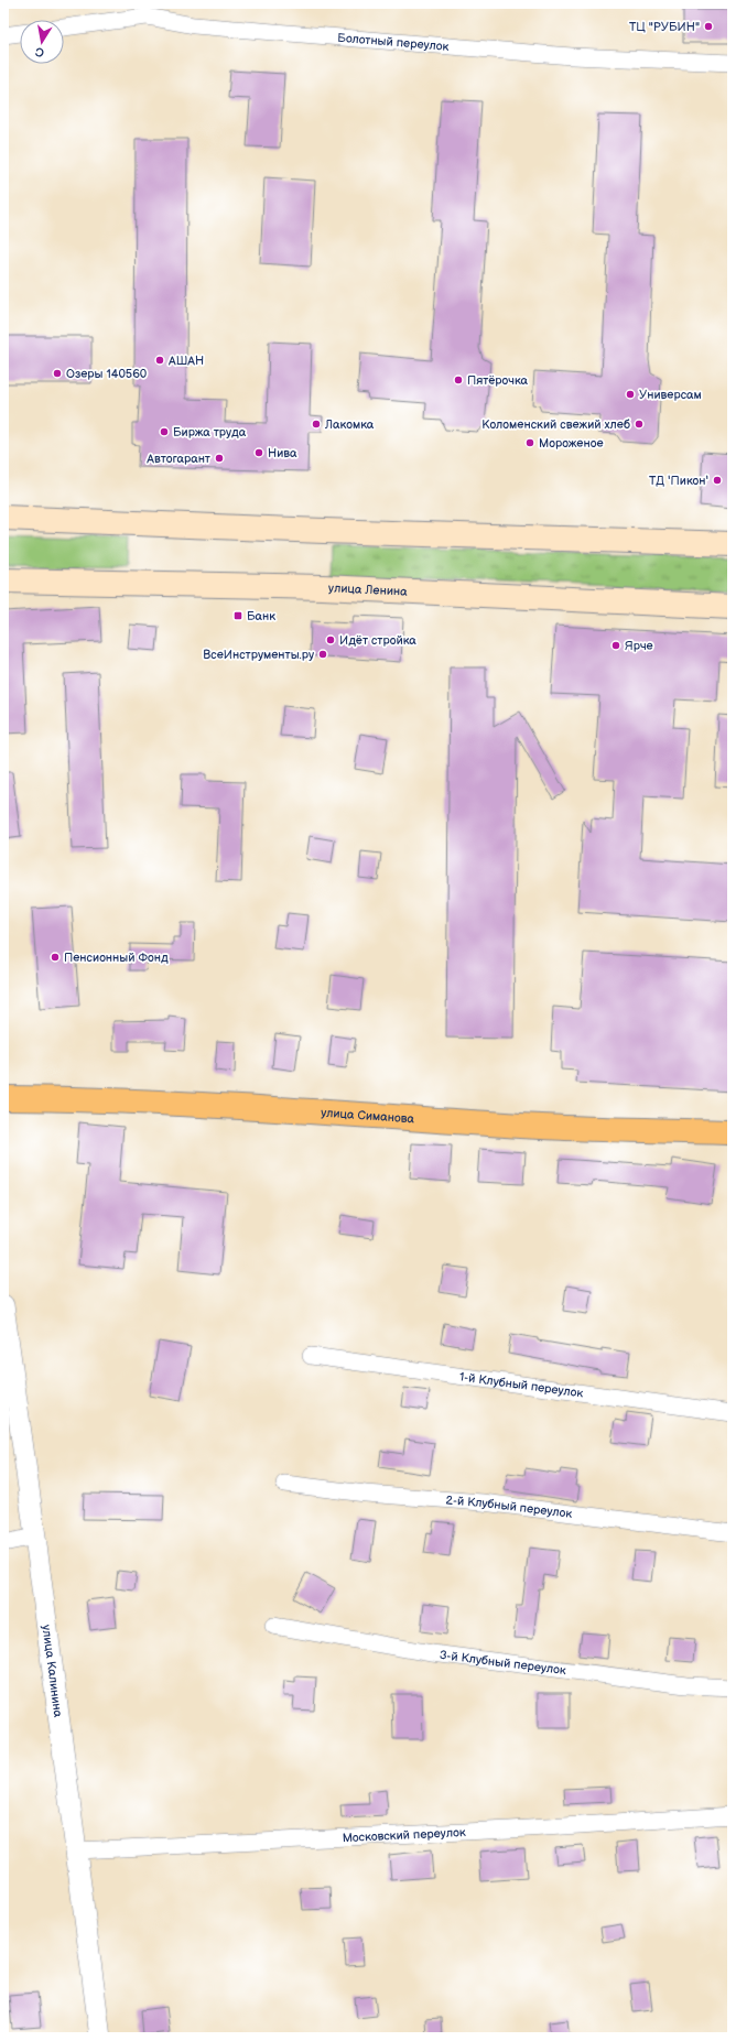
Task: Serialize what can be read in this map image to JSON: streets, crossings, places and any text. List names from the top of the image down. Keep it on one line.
{"streets":{"main road":["улица Ленина","улица Симанова"],"street":["Болотный переулок","1-й Клубный переулок","2-й Клубный переулок","3-й Клубный переулок","улица Калинина","Московский переулок"]},"crossings":[["улица Калинина","Московский переулок"]],"places":{"other":["ТЦ \"РУБИН\"","АШАН","Озеры 140560","Пятёрочка","Универсам","Лакомка","Коломенский свежий хлеб","Биржа труда","Мороженое","Нива","Автогарант","ТД 'Пикон'","Идёт стройка","Ярче","ВсеИнструменты.ру","Пенсионный Фонд"],"transit":["Банк"]},"north":"bottom"}
